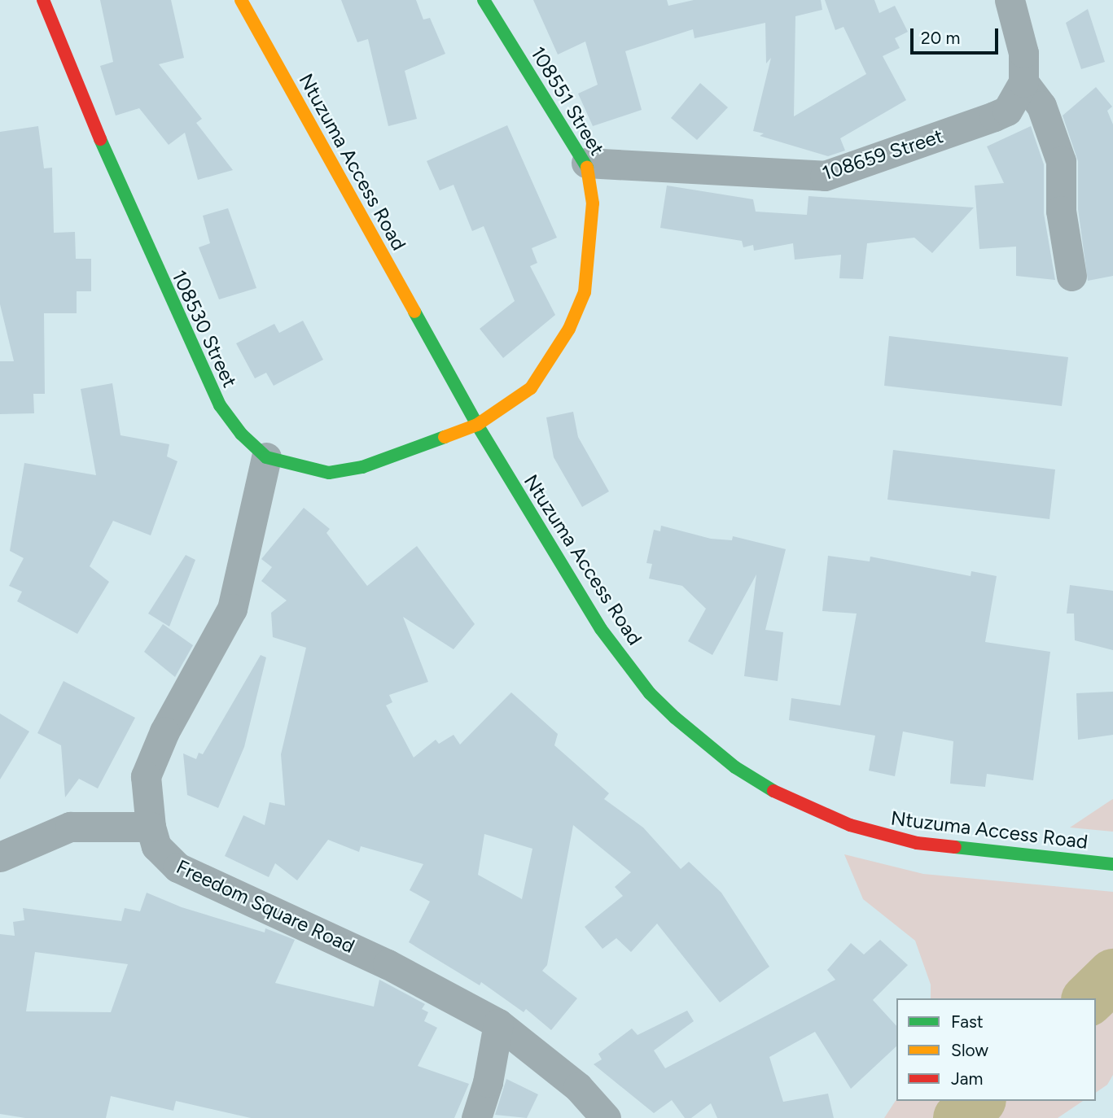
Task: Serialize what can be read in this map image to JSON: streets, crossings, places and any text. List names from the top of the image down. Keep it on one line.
{"streets":{"street":["108551 Street","108659 Street","Ntuzuma Access Road","108530 Street","Freedom Square Road"]},"crossings":[["108551 Street","108659 Street"],["108551 Street","Ntuzuma Access Road"],["108530 Street","Freedom Square Road"]],"legend":["Fast","Slow","Jam"],"scale_bar":"20 m"}
